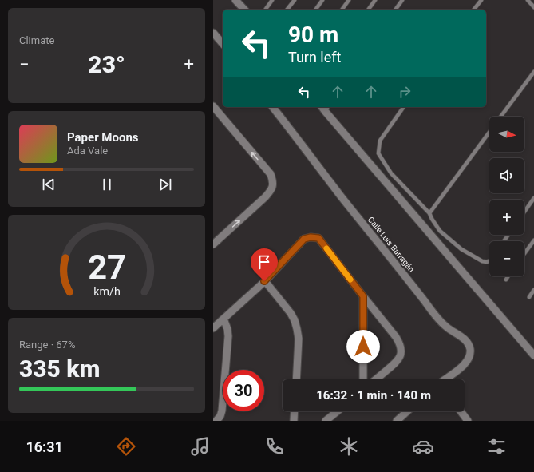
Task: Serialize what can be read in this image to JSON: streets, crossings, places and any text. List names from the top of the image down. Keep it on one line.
{"streets":{"street":["Calle Luis Barragán"]},"north":"right","page":{"tile":["Climate",["Range · 67%","335 km"]],"turn":["90 m","Turn left"],"heat":["−","23°","+"],"map_buttons":["+","−"],"song":["Paper Moons","Ada Vale"],"limit":"30","trip":"16:32 · 1 min · 140 m","tabs":"16:31","gauge":["27","km/h"]}}
